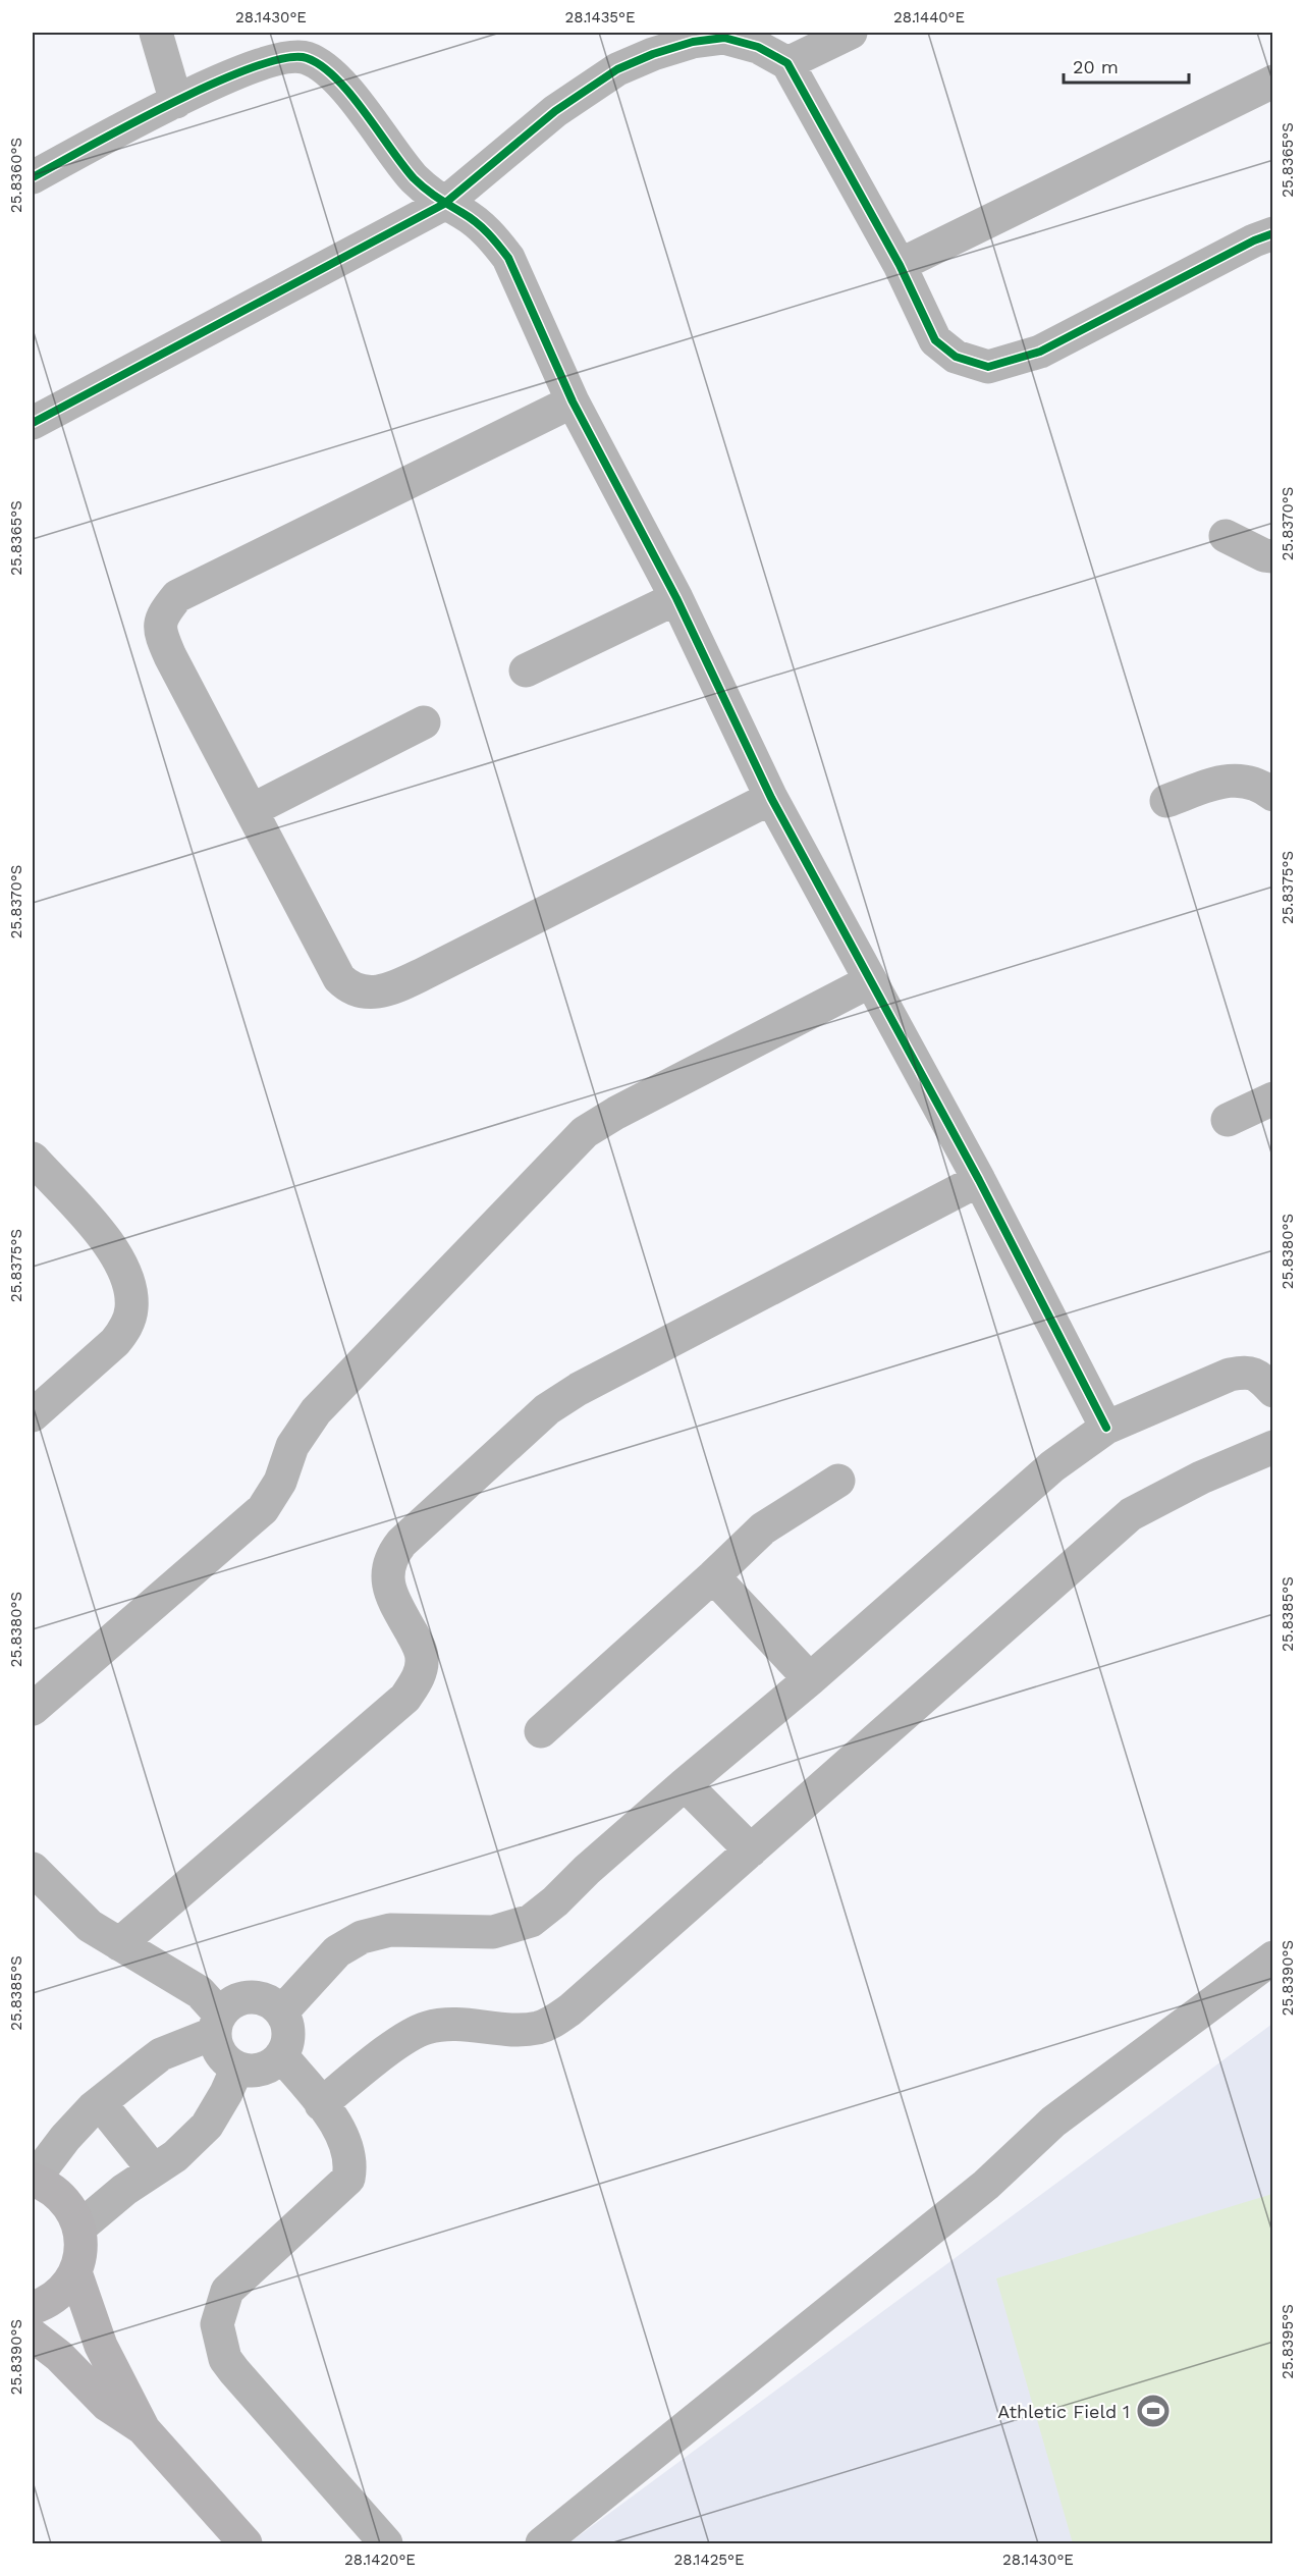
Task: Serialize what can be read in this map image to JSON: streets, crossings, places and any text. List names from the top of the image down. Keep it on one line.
{"places":{"sports":["Athletic Field 1"]},"scale_bar":"20 m","coordinates":["28.1430°E","28.1435°E","28.1440°E","25.8365°S","25.8360°S","25.8370°S","25.8375°S","25.8380°S","25.8385°S","25.8390°S","25.8395°S","28.1420°E","28.1425°E"]}
